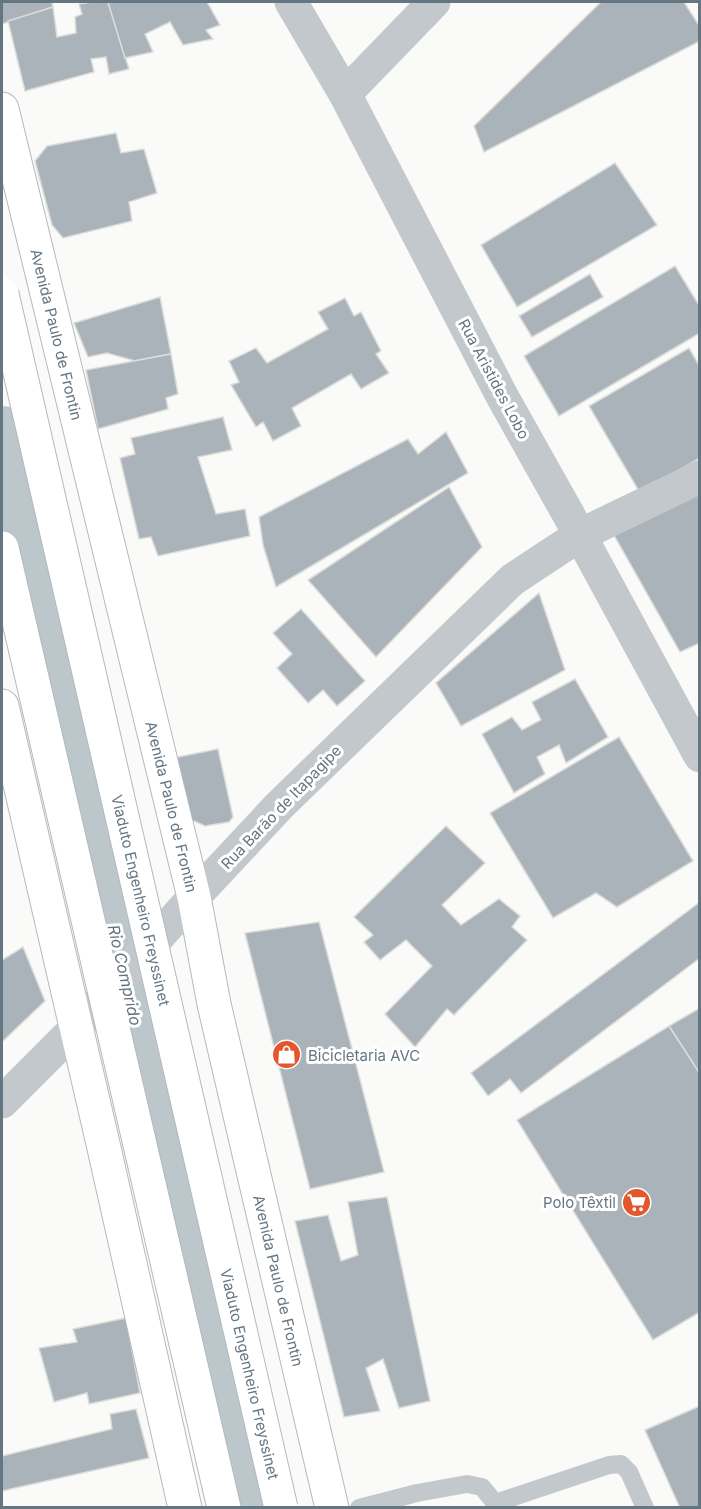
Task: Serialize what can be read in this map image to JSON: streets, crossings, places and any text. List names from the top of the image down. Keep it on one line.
{"streets":{"main road":["Avenida Paulo de Frontin","Viaduto Engenheiro Freyssinet"],"street":["Rua Aristides Lobo","Rua Barão de Itapagipe"]},"crossings":[["Avenida Paulo de Frontin","Rua Barão de Itapagipe"],["Rua Aristides Lobo","Rua Barão de Itapagipe"]],"water":["Rio Comprido"],"places":{"shop":["Bicicletaria AVC"],"supermarket":["Polo Têxtil"]}}
